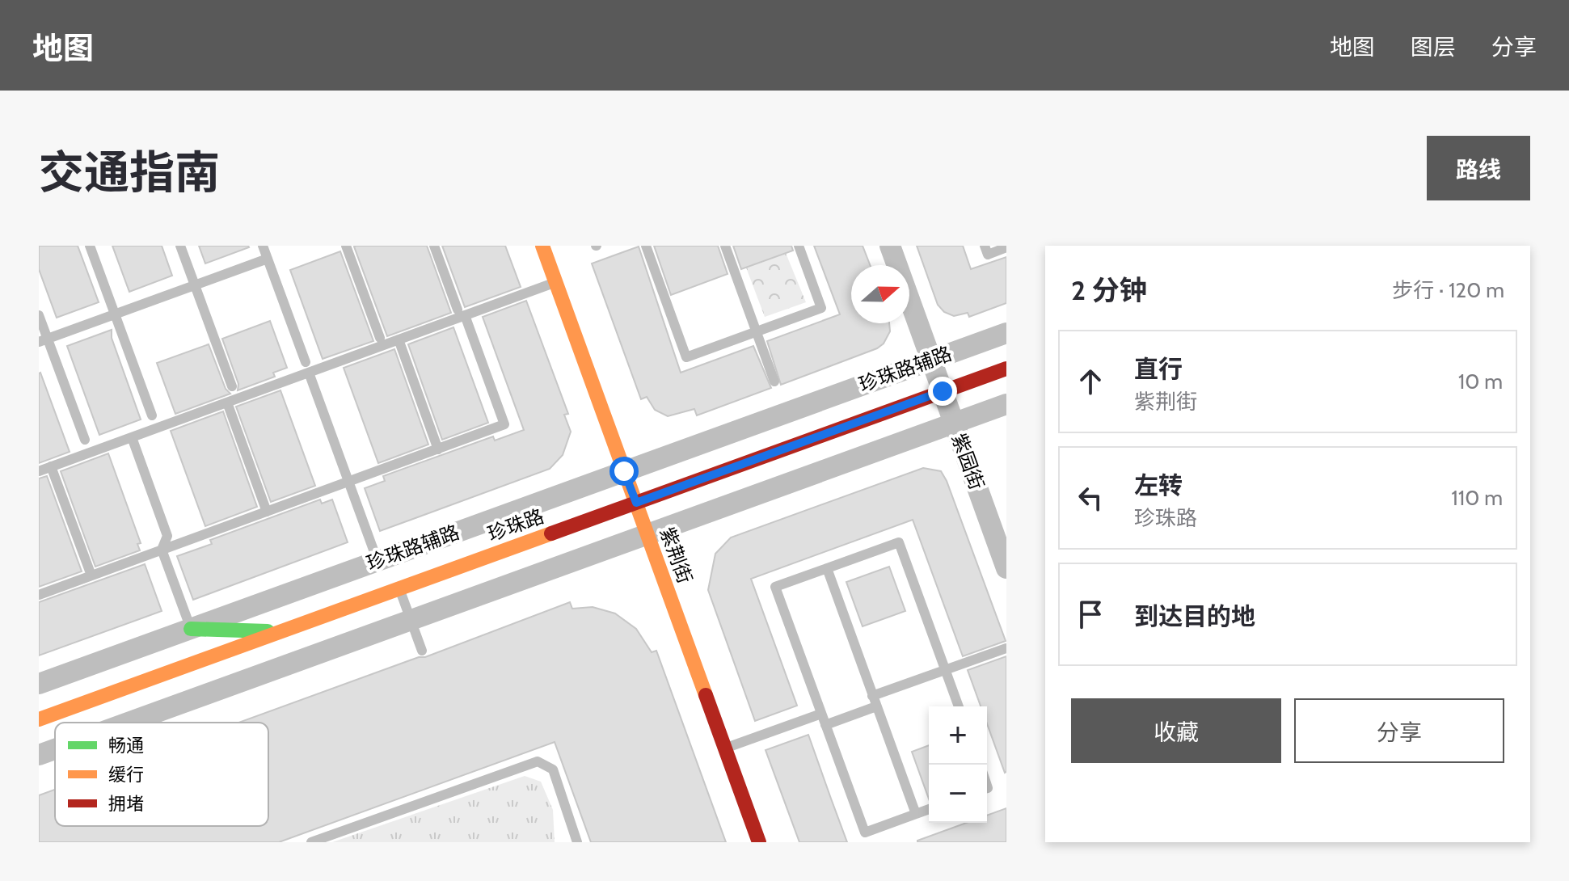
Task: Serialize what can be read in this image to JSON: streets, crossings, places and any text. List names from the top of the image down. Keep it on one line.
{"streets":{"street":["珍珠路辅路","紫园街","珍珠路","紫荆街"]},"crossings":[["珍珠路辅路","紫园街"],["珍珠路辅路","紫荆街"],["紫园街","珍珠路"],["珍珠路","紫荆街"]],"legend":["畅通","缓行","拥堵"],"north":"right","page":{"header":"地图","nav":["地图","图层","分享"],"title":"交通指南","buttons":["路线",["收藏","分享"]],"heading":["2 分钟","步行 · 120 m"],"list":[["直行","紫荆街","10 m"],["左转","珍珠路","110 m"],"到达目的地"],"map_buttons":["+","−"]}}
